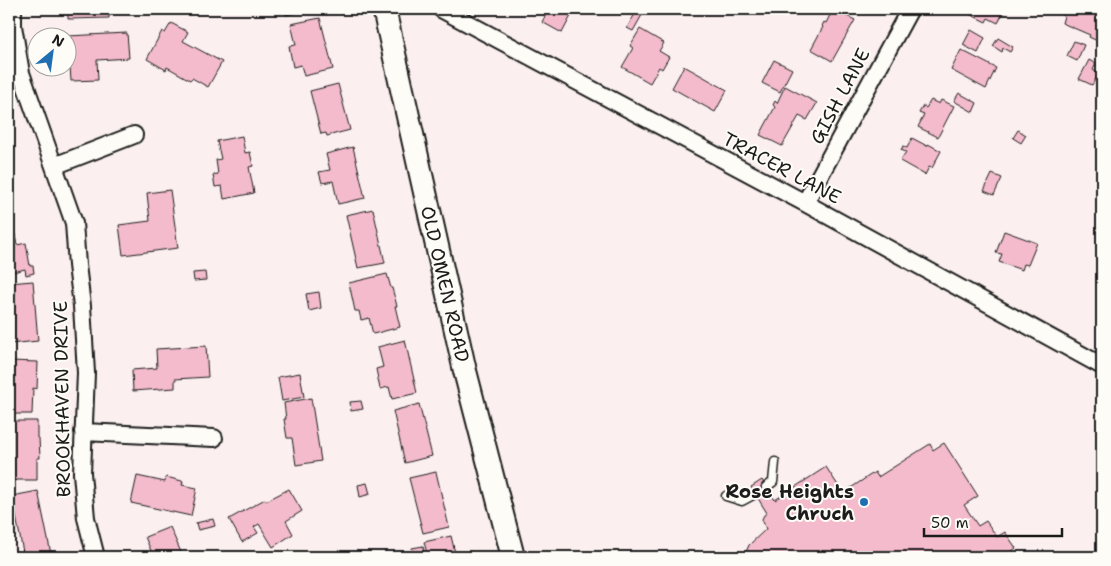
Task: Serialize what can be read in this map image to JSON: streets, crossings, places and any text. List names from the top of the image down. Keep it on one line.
{"streets":{"street":["GISH LANE","TRACER LANE","OLD OMEN ROAD","BROOKHAVEN DRIVE"]},"crossings":[["GISH LANE","TRACER LANE"]],"places":["Rose Heights Chruch"],"scale_bar":"50 m","north":"top right"}
